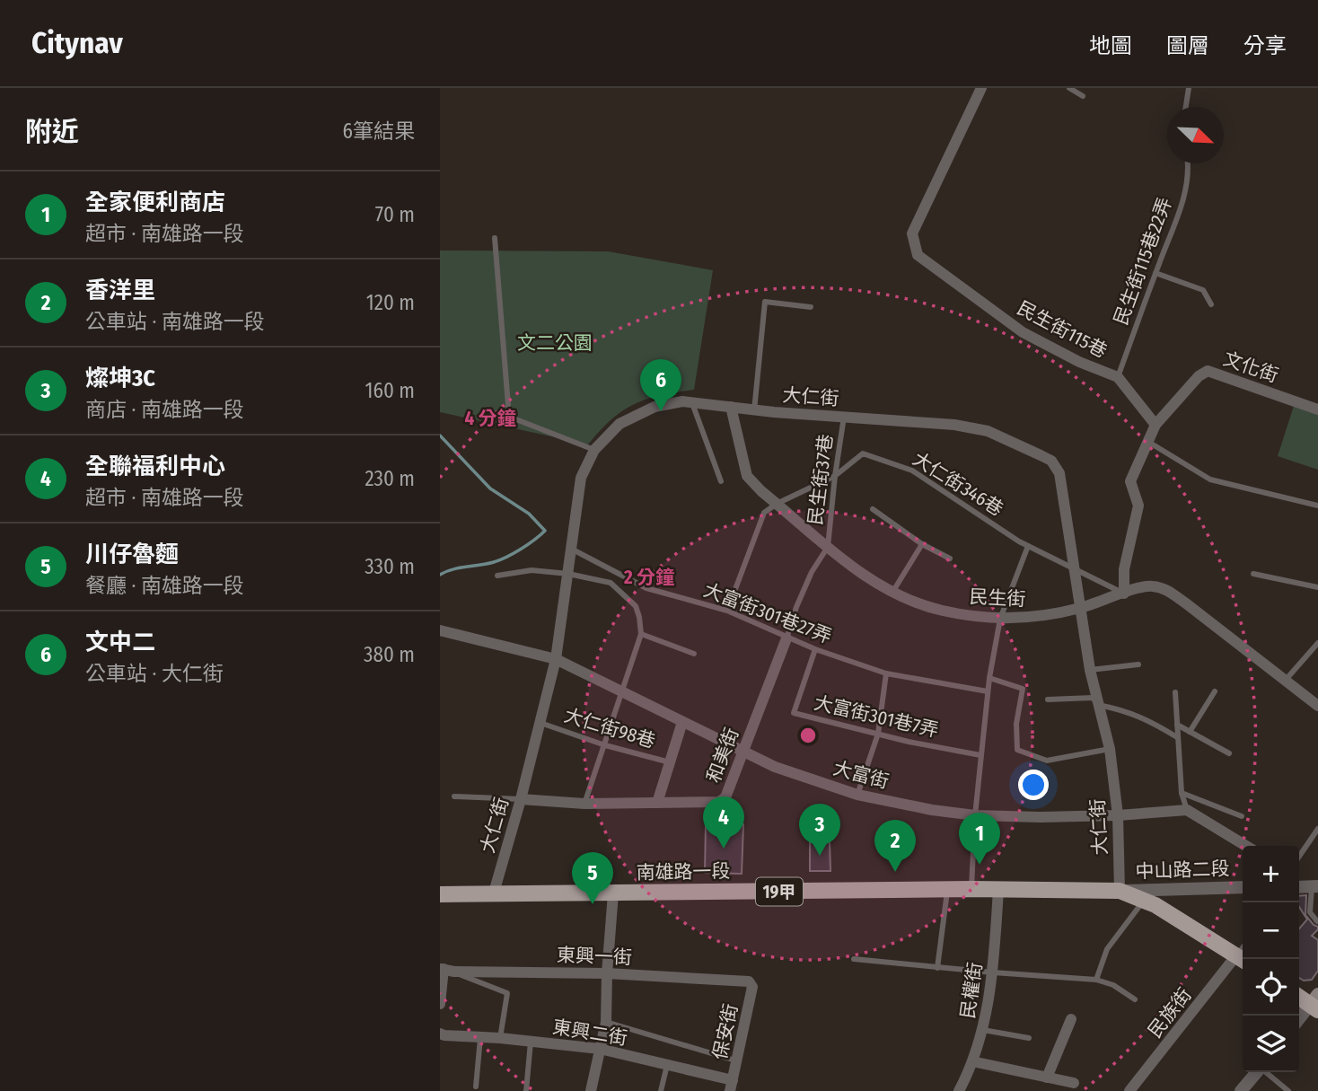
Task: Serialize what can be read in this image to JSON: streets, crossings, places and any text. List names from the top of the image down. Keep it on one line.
{"streets":{"main road":["南雄路一段","19甲"],"street":["民生街115巷","文化街","大仁街","民生街","和美街","大富街","中山路二段","東興一街","民權街","民族街","保安街","東興二街"],"lane":["民生街115巷22弄","民生街37巷","大仁街346巷","大富街301巷27弄","大富街301巷7弄","大仁街98巷"]},"crossings":[["民生街115巷22弄","民生街115巷"],["民生街115巷","文化街"],["大仁街","民生街37巷"],["大仁街","大仁街346巷"],["大仁街","民生街"],["大仁街","大富街301巷27弄"],["大仁街","大仁街98巷"],["大仁街","和美街"],["大仁街","大富街"],["大仁街","中山路二段"],["大仁街","南雄路一段"],["民生街37巷","大仁街346巷"],["民生街37巷","民生街"],["大仁街346巷","民生街"],["大富街301巷27弄","大富街301巷7弄"],["大富街301巷27弄","和美街"],["和美街","大富街"],["中山路二段","南雄路一段"],["南雄路一段","民權街"],["南雄路一段","民族街"],["東興一街","保安街"],["保安街","東興二街"]],"parks":["文二公園"],"north":"bottom right","page":{"header":"Citynav","nav":["地圖","圖層","分享"],"heading":["附近","6筆結果"],"list":[{"mark":"1","name":"全家便利商店","note":"超市 · 南雄路一段","value":"70 m"},{"mark":"2","name":"香洋里","note":"公車站 · 南雄路一段","value":"120 m"},{"mark":"3","name":"燦坤3C","note":"商店 · 南雄路一段","value":"160 m"},{"mark":"4","name":"全聯福利中心","note":"超市 · 南雄路一段","value":"230 m"},{"mark":"5","name":"川仔魯麵","note":"餐廳 · 南雄路一段","value":"330 m"},{"mark":"6","name":"文中二","note":"公車站 · 大仁街","value":"380 m"}],"pins":["6","4","3","1","2","5"],"map_buttons":["+","−"]},"rings":["4 分鐘","2 分鐘"]}
